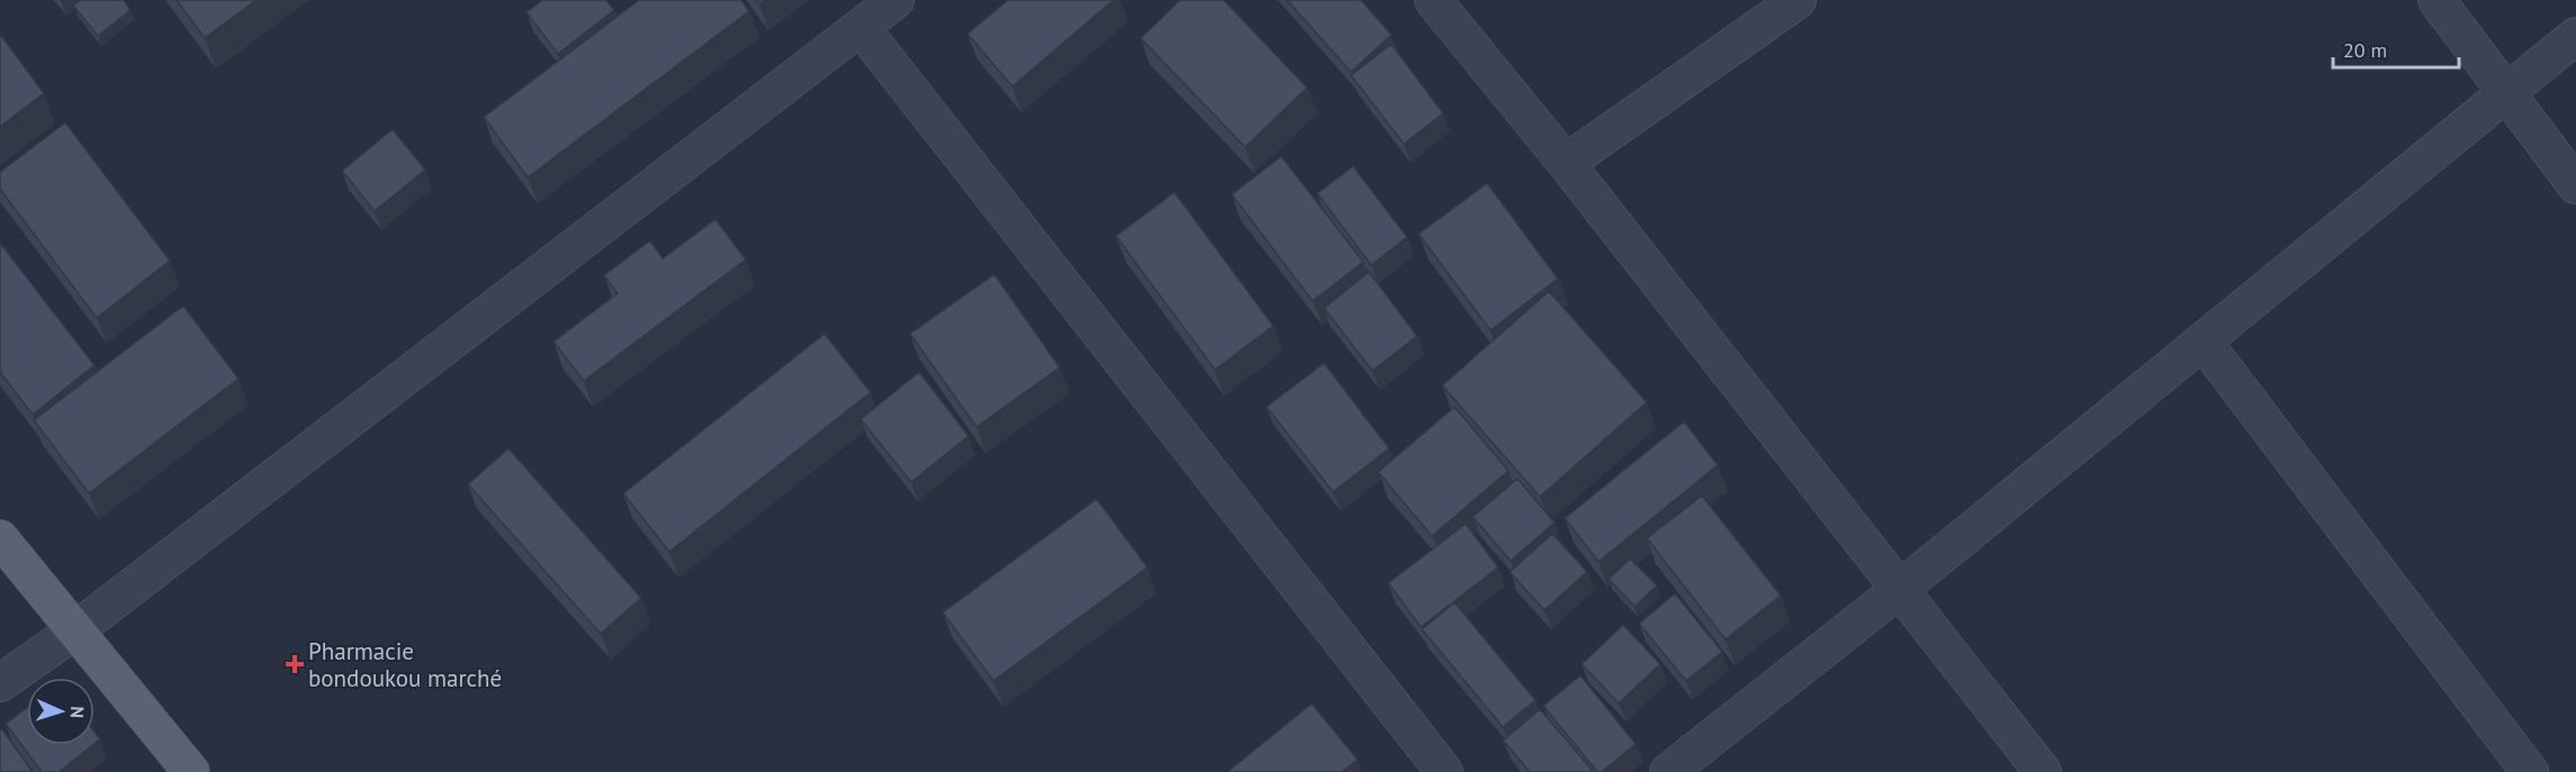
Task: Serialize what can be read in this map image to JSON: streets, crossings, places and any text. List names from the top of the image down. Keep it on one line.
{"places":{"health":["Pharmacie bondoukou marché"]},"scale_bar":"20 m","north":"right"}
